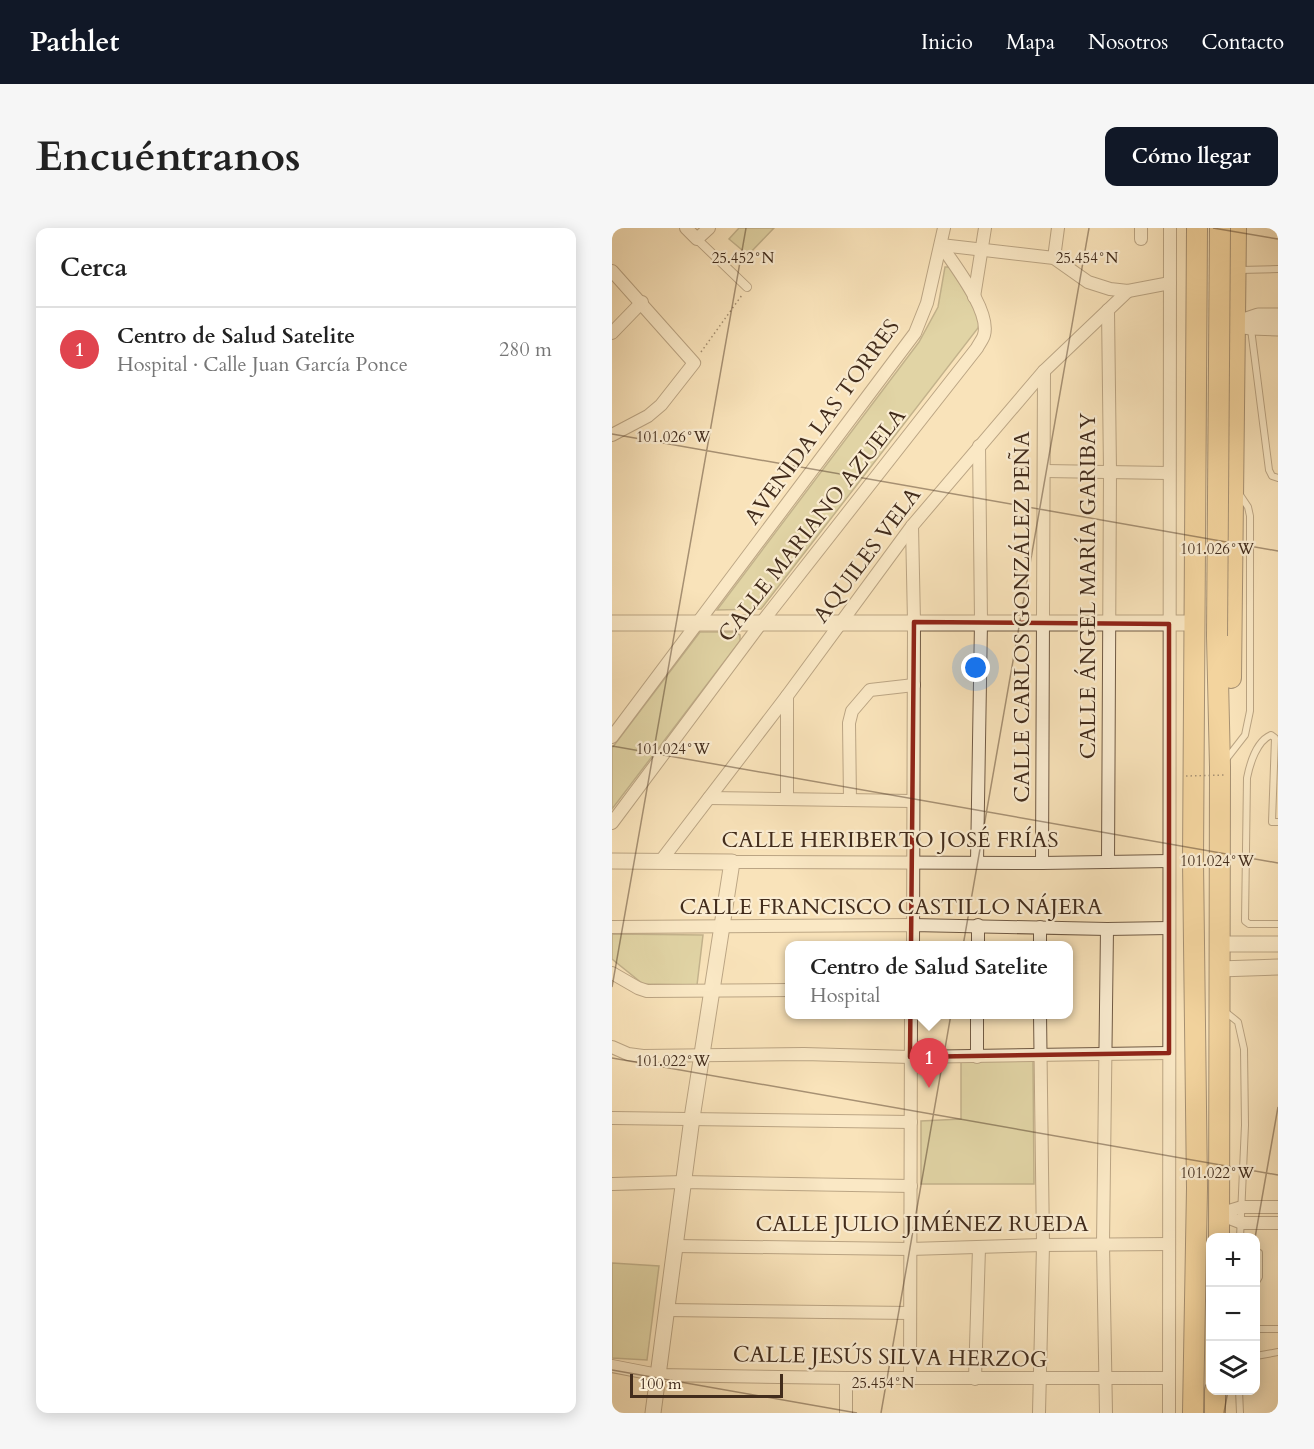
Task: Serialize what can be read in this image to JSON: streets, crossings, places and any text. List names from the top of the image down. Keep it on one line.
{"streets":{"street":["AVENIDA LAS TORRES","CALLE MARIANO AZUELA","AQUILES VELA","CALLE ÁNGEL MARÍA GARIBAY","CALLE CARLOS GONZÁLEZ PEÑA","CALLE HERIBERTO JOSÉ FRÍAS","CALLE FRANCISCO CASTILLO NÁJERA","CALLE JULIO JIMÉNEZ RUEDA","CALLE JESÚS SILVA HERZOG"]},"crossings":[["AVENIDA LAS TORRES","CALLE MARIANO AZUELA"],["AQUILES VELA","CALLE ÁNGEL MARÍA GARIBAY"],["AQUILES VELA","CALLE CARLOS GONZÁLEZ PEÑA"],["AQUILES VELA","CALLE HERIBERTO JOSÉ FRÍAS"],["CALLE ÁNGEL MARÍA GARIBAY","CALLE HERIBERTO JOSÉ FRÍAS"],["CALLE CARLOS GONZÁLEZ PEÑA","CALLE HERIBERTO JOSÉ FRÍAS"]],"scale_bar":"100 m","page":{"header":"Pathlet","nav":["Inicio","Mapa","Nosotros","Contacto"],"buttons":"Cómo llegar","title":"Encuéntranos","heading":"Cerca","list":[{"mark":"1","name":"Centro de Salud Satelite","note":"Hospital · Calle Juan García Ponce","value":"280 m"}],"popup":["Centro de Salud Satelite","Hospital"],"pins":"1","map_buttons":["+","−"],"scale":"100 m"},"coordinates":["25.454°N","25.452°N","101.026°W","101.024°W","101.022°W"]}
